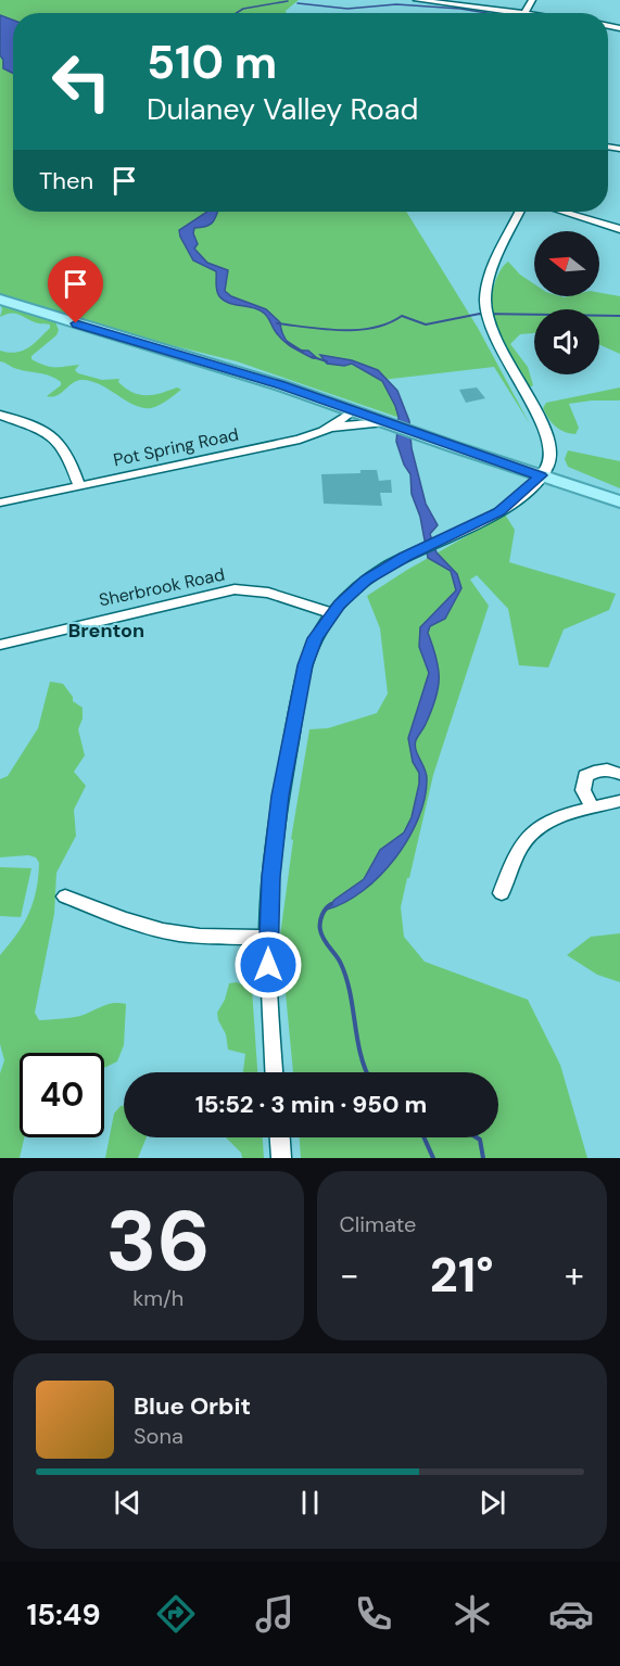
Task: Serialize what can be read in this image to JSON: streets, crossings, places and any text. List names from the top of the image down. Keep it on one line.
{"streets":{"street":["Pot Spring Road","Sherbrook Road"]},"districts":["Brenton"],"north":"left","page":{"turn":["510 m","Dulaney Valley Road"],"then":"Then","limit":"40","trip":"15:52 · 3 min · 950 m","tile":[["36","km/h"],"Climate"],"heat":["−","21°","+"],"song":["Blue Orbit","Sona"],"tabs":"15:49"}}
